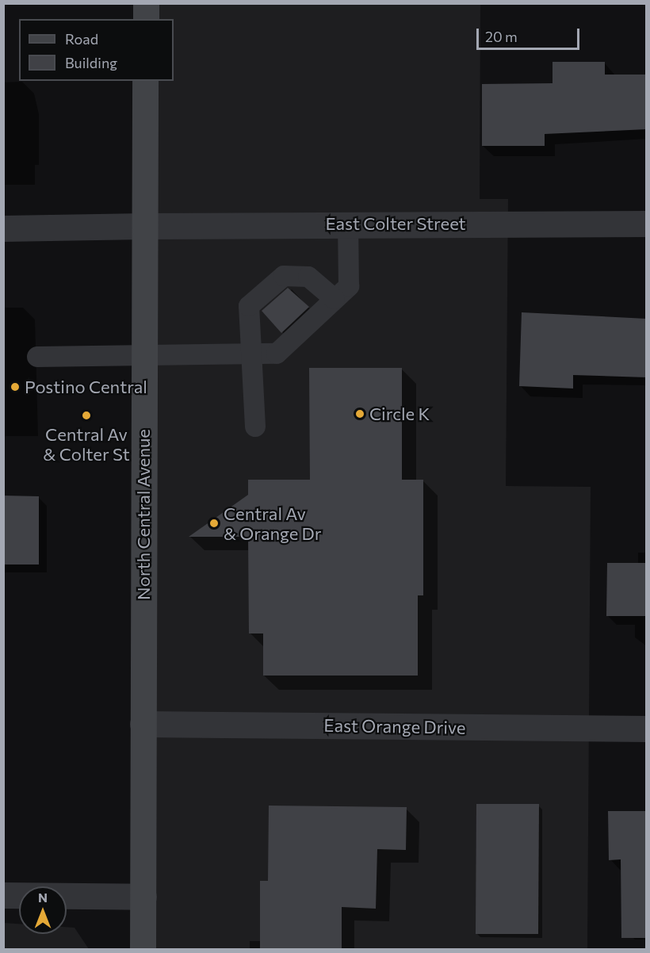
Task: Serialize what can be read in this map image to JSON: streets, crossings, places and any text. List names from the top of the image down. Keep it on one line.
{"streets":{"main road":["North Central Avenue"],"street":["East Colter Street","East Orange Drive"]},"crossings":[["East Colter Street","North Central Avenue"],["North Central Avenue","East Orange Drive"]],"places":["Postino Central","Circle K","Central Av & Colter St","Central Av & Orange Dr"],"legend":["Road","Building"],"scale_bar":"20 m","north":"top"}
